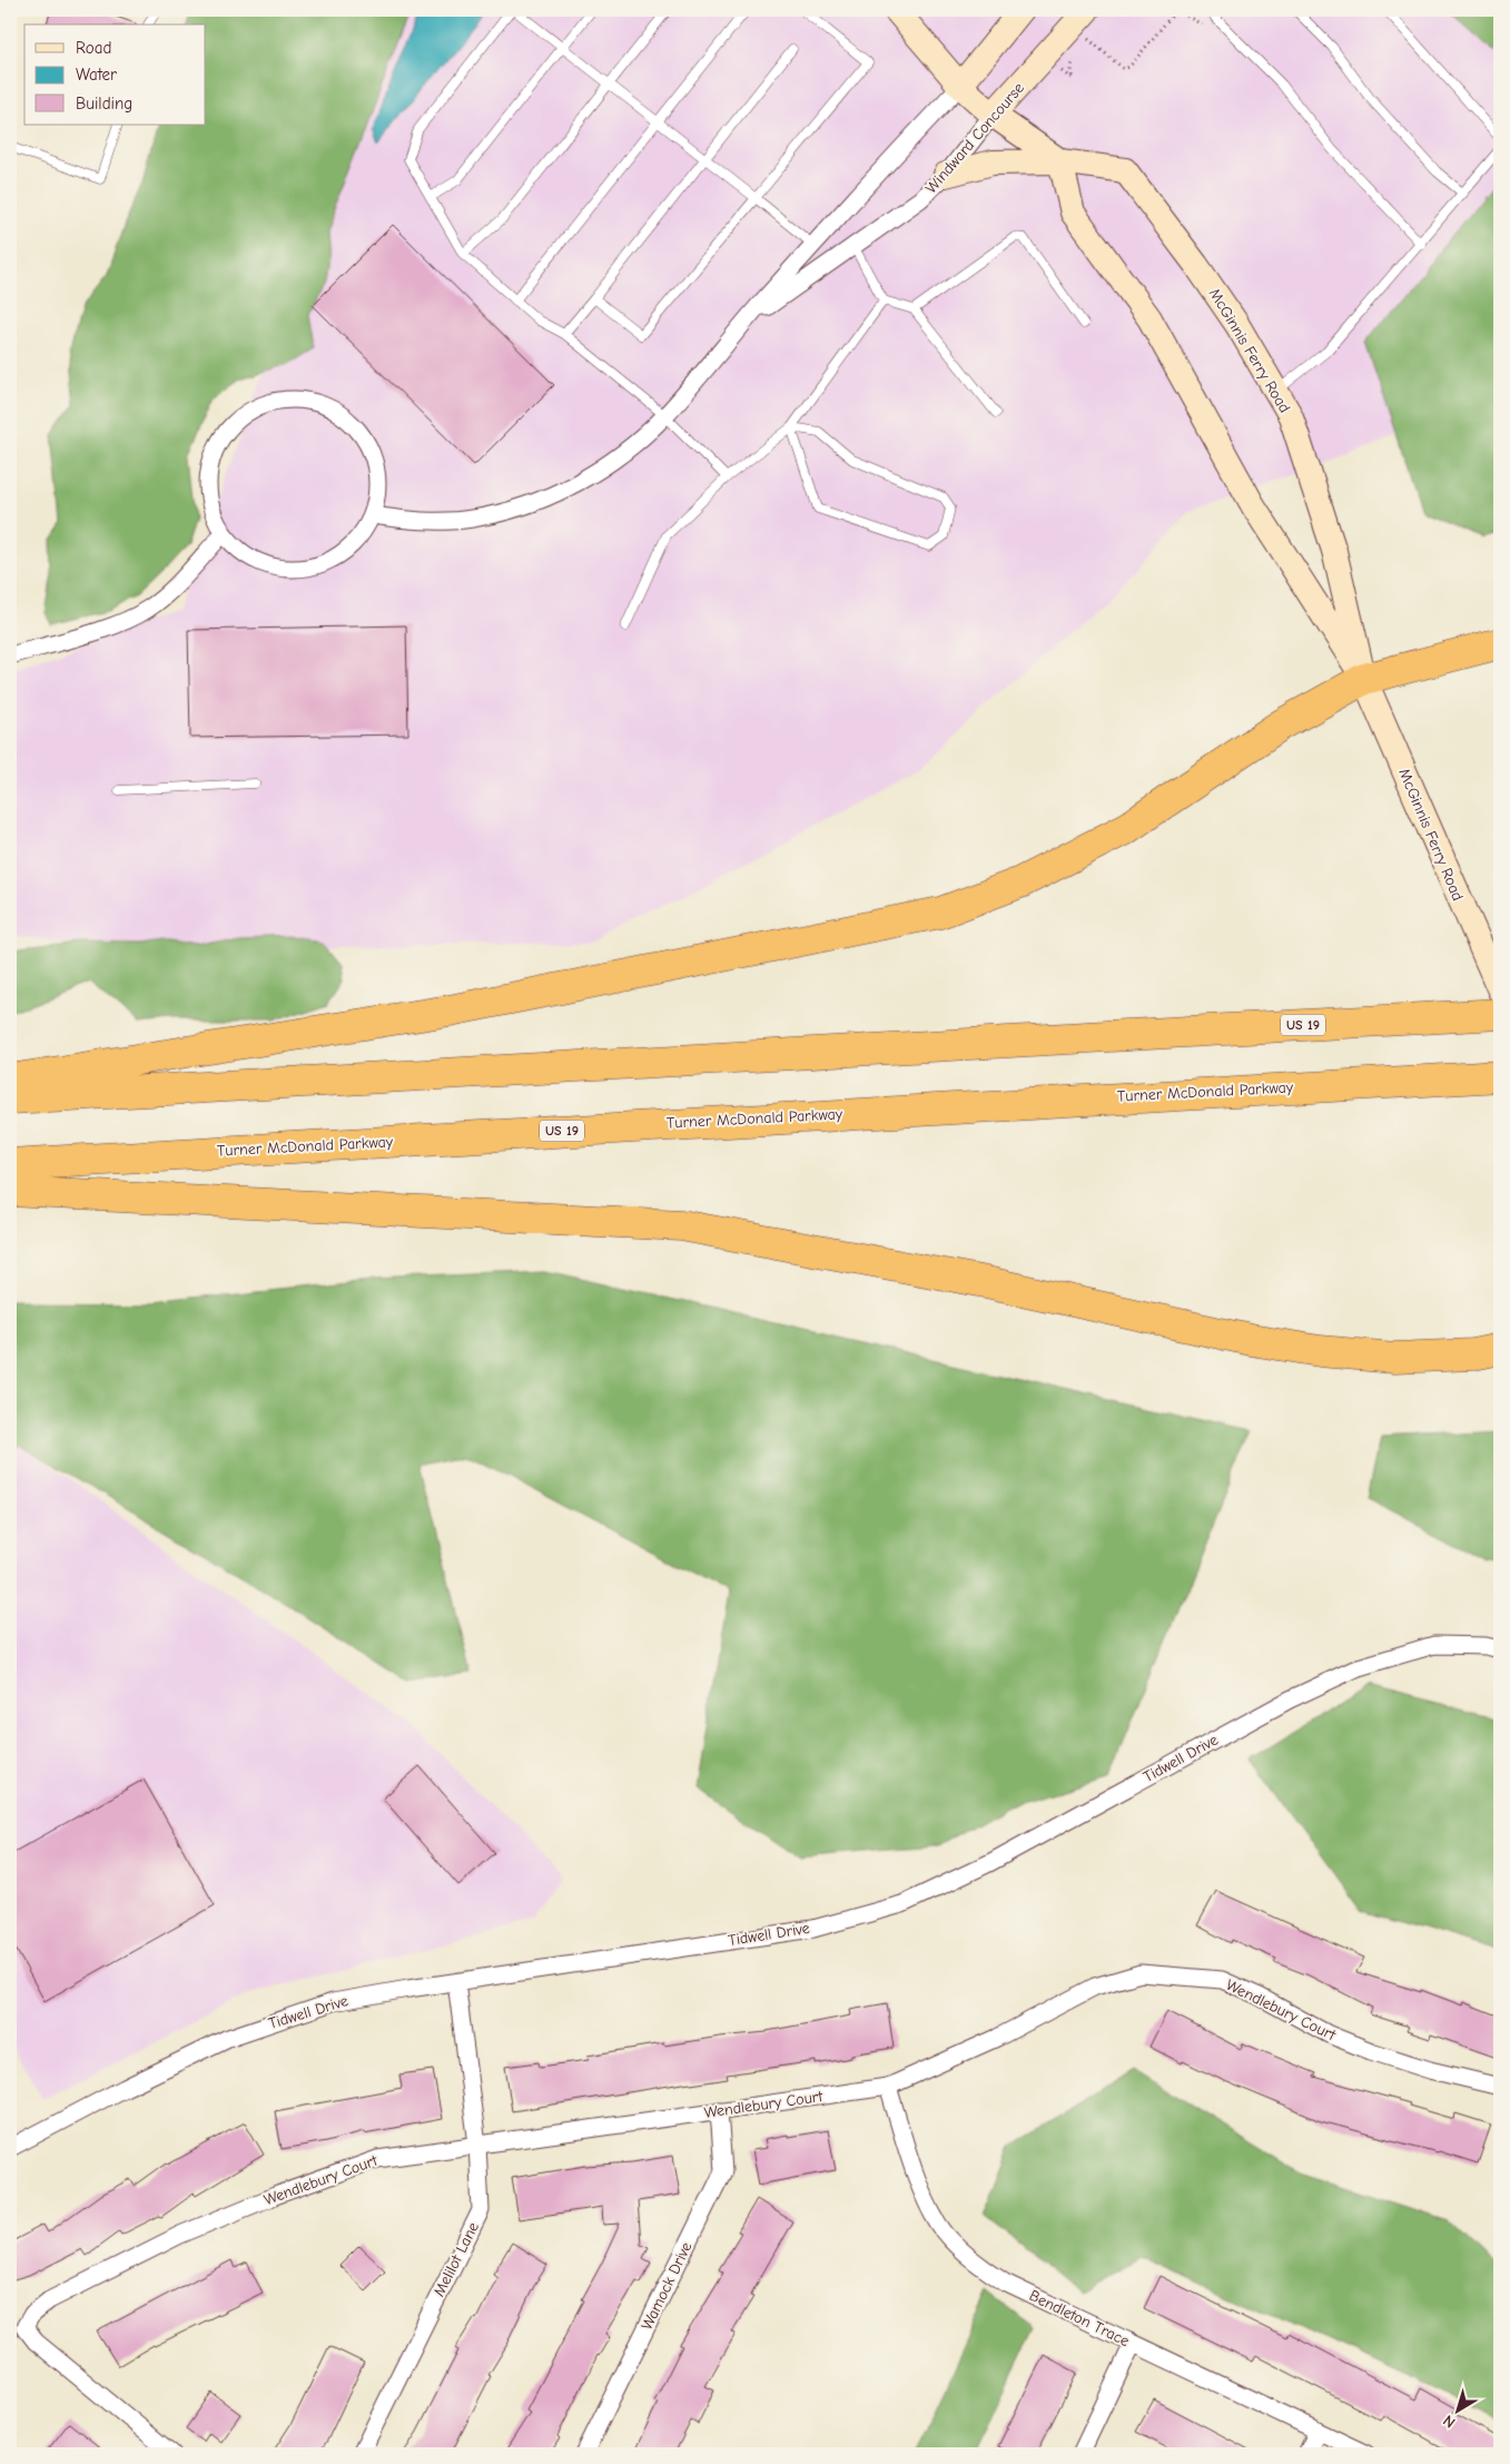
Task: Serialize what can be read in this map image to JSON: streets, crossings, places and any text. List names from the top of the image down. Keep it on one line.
{"streets":{"highway":["US 19","Turner McDonald Parkway"],"main road":["Windward Concourse","McGinnis Ferry Road"],"street":["Tidwell Drive","Wendlebury Court","Melilot Lane","Wamock Drive","Bendleton Trace"]},"crossings":[["Windward Concourse","McGinnis Ferry Road"],["Tidwell Drive","Melilot Lane"],["Wendlebury Court","Melilot Lane"],["Wendlebury Court","Wamock Drive"],["Wendlebury Court","Bendleton Trace"]],"legend":["Road","Water","Building"],"north":"bottom left"}
